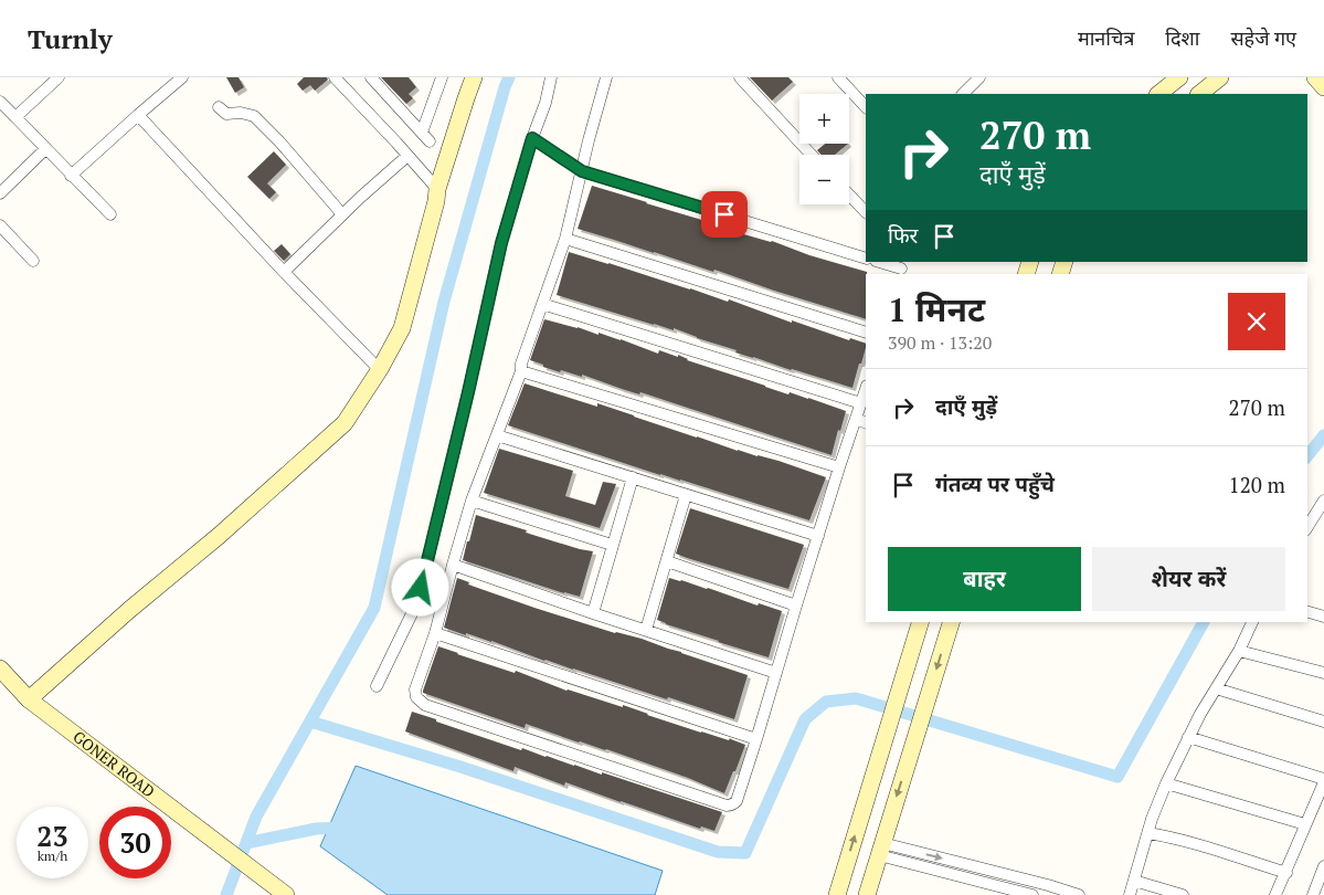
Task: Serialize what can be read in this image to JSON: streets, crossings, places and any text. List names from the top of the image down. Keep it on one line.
{"streets":{"street":["GONER ROAD"]},"page":{"header":"Turnly","nav":["मानचित्र","दिशा","सहेजे गए"],"map_buttons":["+","−"],"turn":["270 m","दाएँ मुड़ें"],"then":"फिर","heading":["1 मिनट","390 m · 13:20"],"list":[{"name":"दाएँ मुड़ें","value":"270 m"},{"name":"गंतव्य पर पहुँचे","value":"120 m"}],"buttons":["बाहर","शेयर करें"],"speed":"23 km/h","limit":"30"}}
